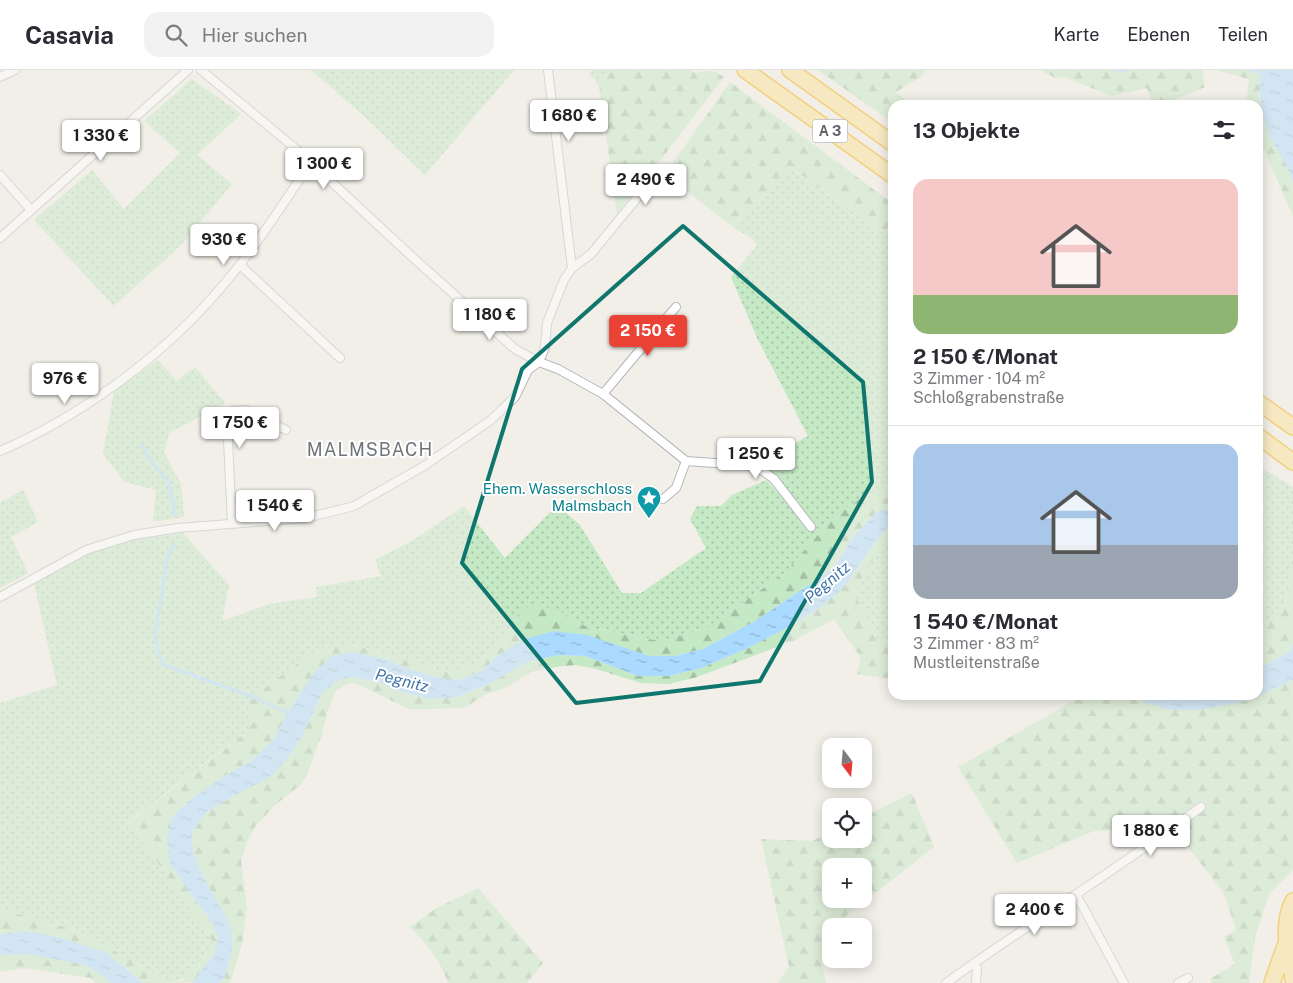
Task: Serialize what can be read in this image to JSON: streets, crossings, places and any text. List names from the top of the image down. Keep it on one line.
{"streets":{"highway":["A 3"]},"districts":["MALMSBACH"],"water":["Pegnitz"],"places":{"place":["Ehem. Wasserschloss Malmsbach"]},"north":"bottom","page":{"header":"Casavia","search":"Hier suchen","nav":["Karte","Ebenen","Teilen"],"price":["1 680 €","1 330 €","1 300 €","2 490 €","930 €","1 180 €","2 150 €","976 €","1 750 €","1 250 €","1 540 €","1 880 €","2 400 €"],"heading":"13 Objekte","list":[{"name":"2 150 €/Monat","note":"3 Zimmer · 104 m² · Schloßgrabenstraße"},{"name":"1 540 €/Monat","note":"3 Zimmer · 83 m² · Mustleitenstraße"}],"map_buttons":["+","−"]}}
